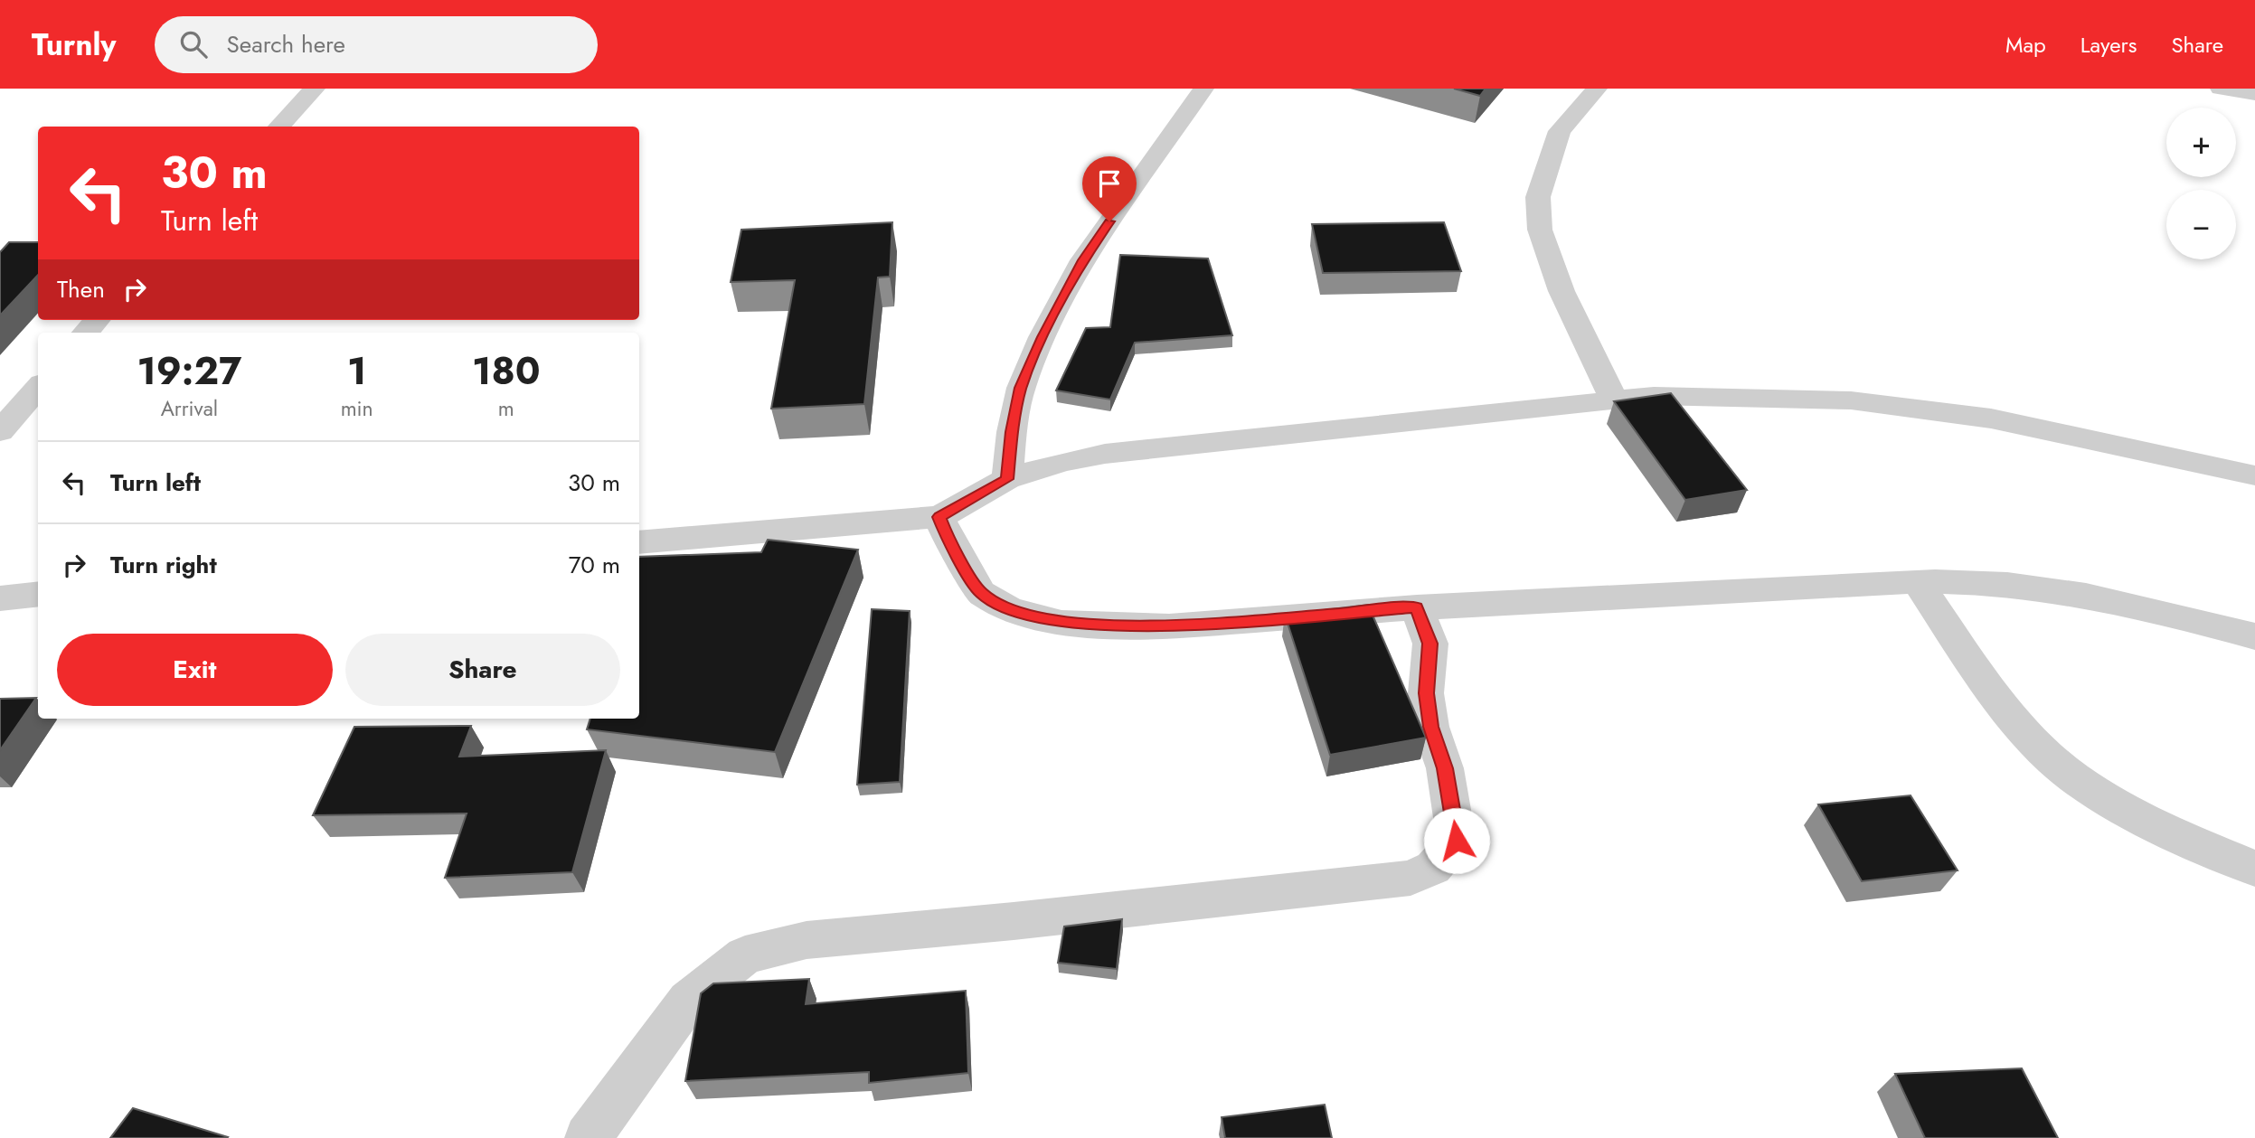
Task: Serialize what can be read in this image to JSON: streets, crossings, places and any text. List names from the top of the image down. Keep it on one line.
{"page":{"header":"Turnly","search":"Search here","nav":["Map","Layers","Share"],"map_buttons":["+","−"],"turn":["30 m","Turn left"],"then":"Then","eta":["19:27","Arrival","1","min","180","m"],"list":[{"name":"Turn left","value":"30 m"},{"name":"Turn right","value":"70 m"}],"buttons":["Exit","Share"]}}
